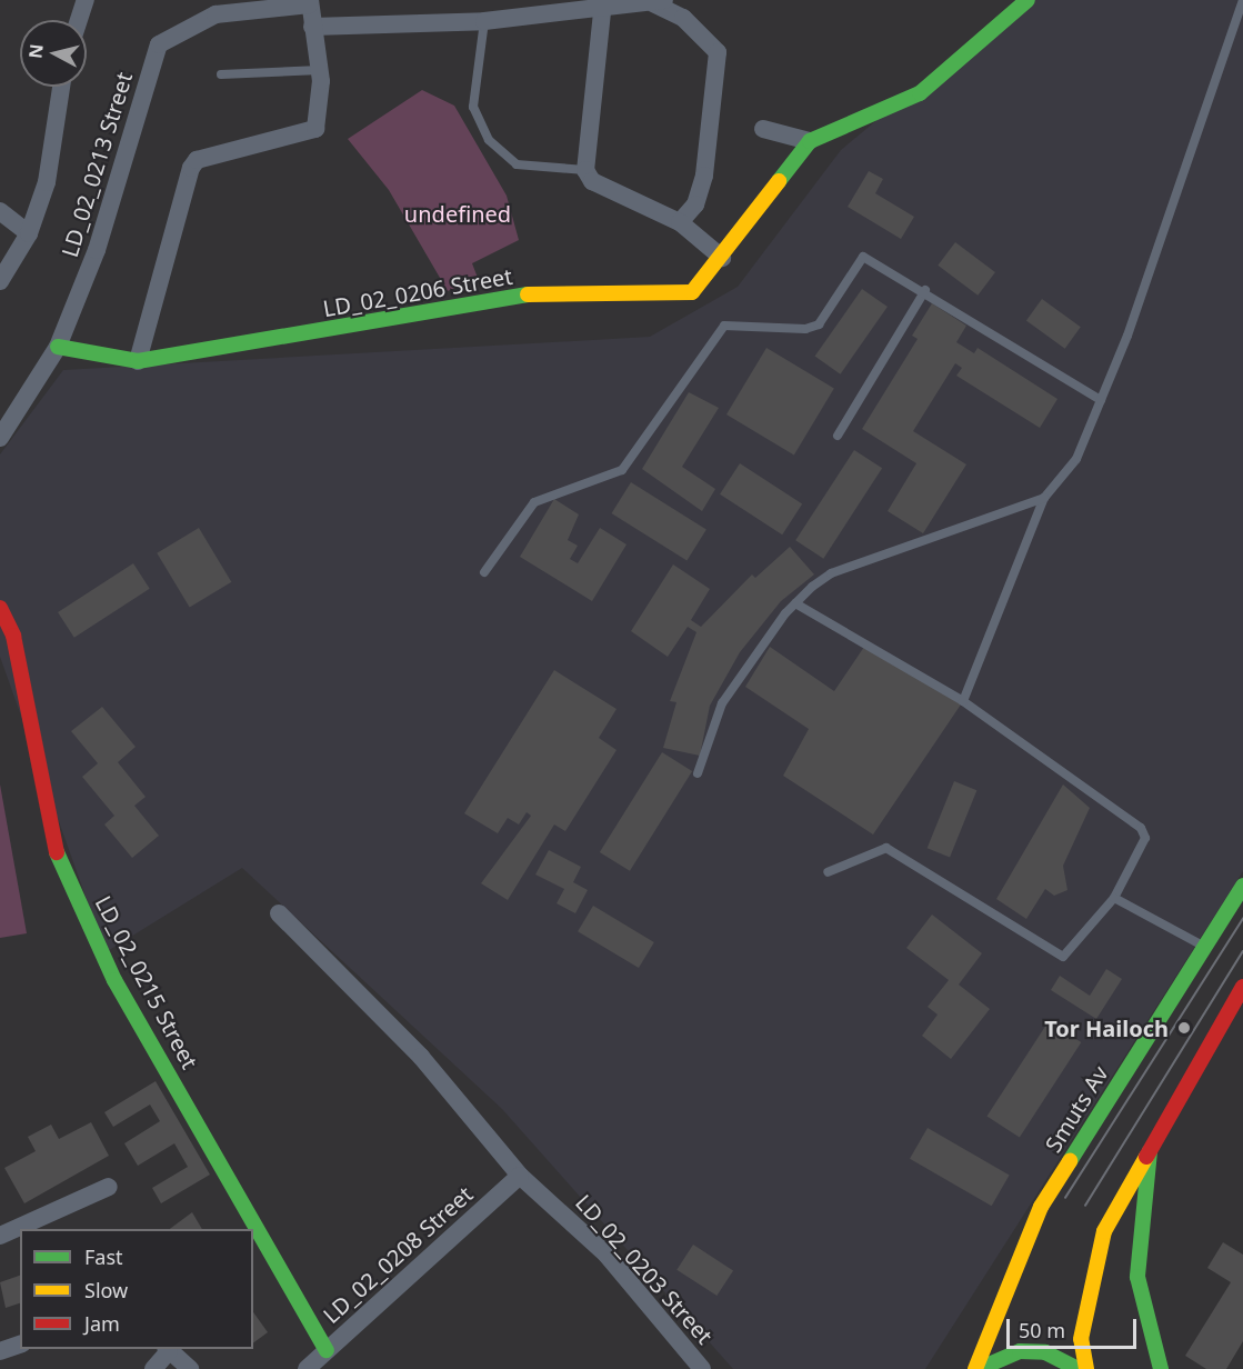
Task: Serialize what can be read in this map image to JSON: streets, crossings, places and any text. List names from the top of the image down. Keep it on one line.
{"streets":{"street":["LD_02_0213 Street","LD_02_0206 Street","LD_02_0215 Street","Smuts Av","LD_02_0208 Street","LD_02_0203 Street"]},"crossings":[["LD_02_0215 Street","LD_02_0208 Street"],["LD_02_0208 Street","LD_02_0203 Street"]],"parks":["undefined"],"places":["Tor Hailoch"],"legend":["Fast","Slow","Jam"],"scale_bar":"50 m","north":"left"}
